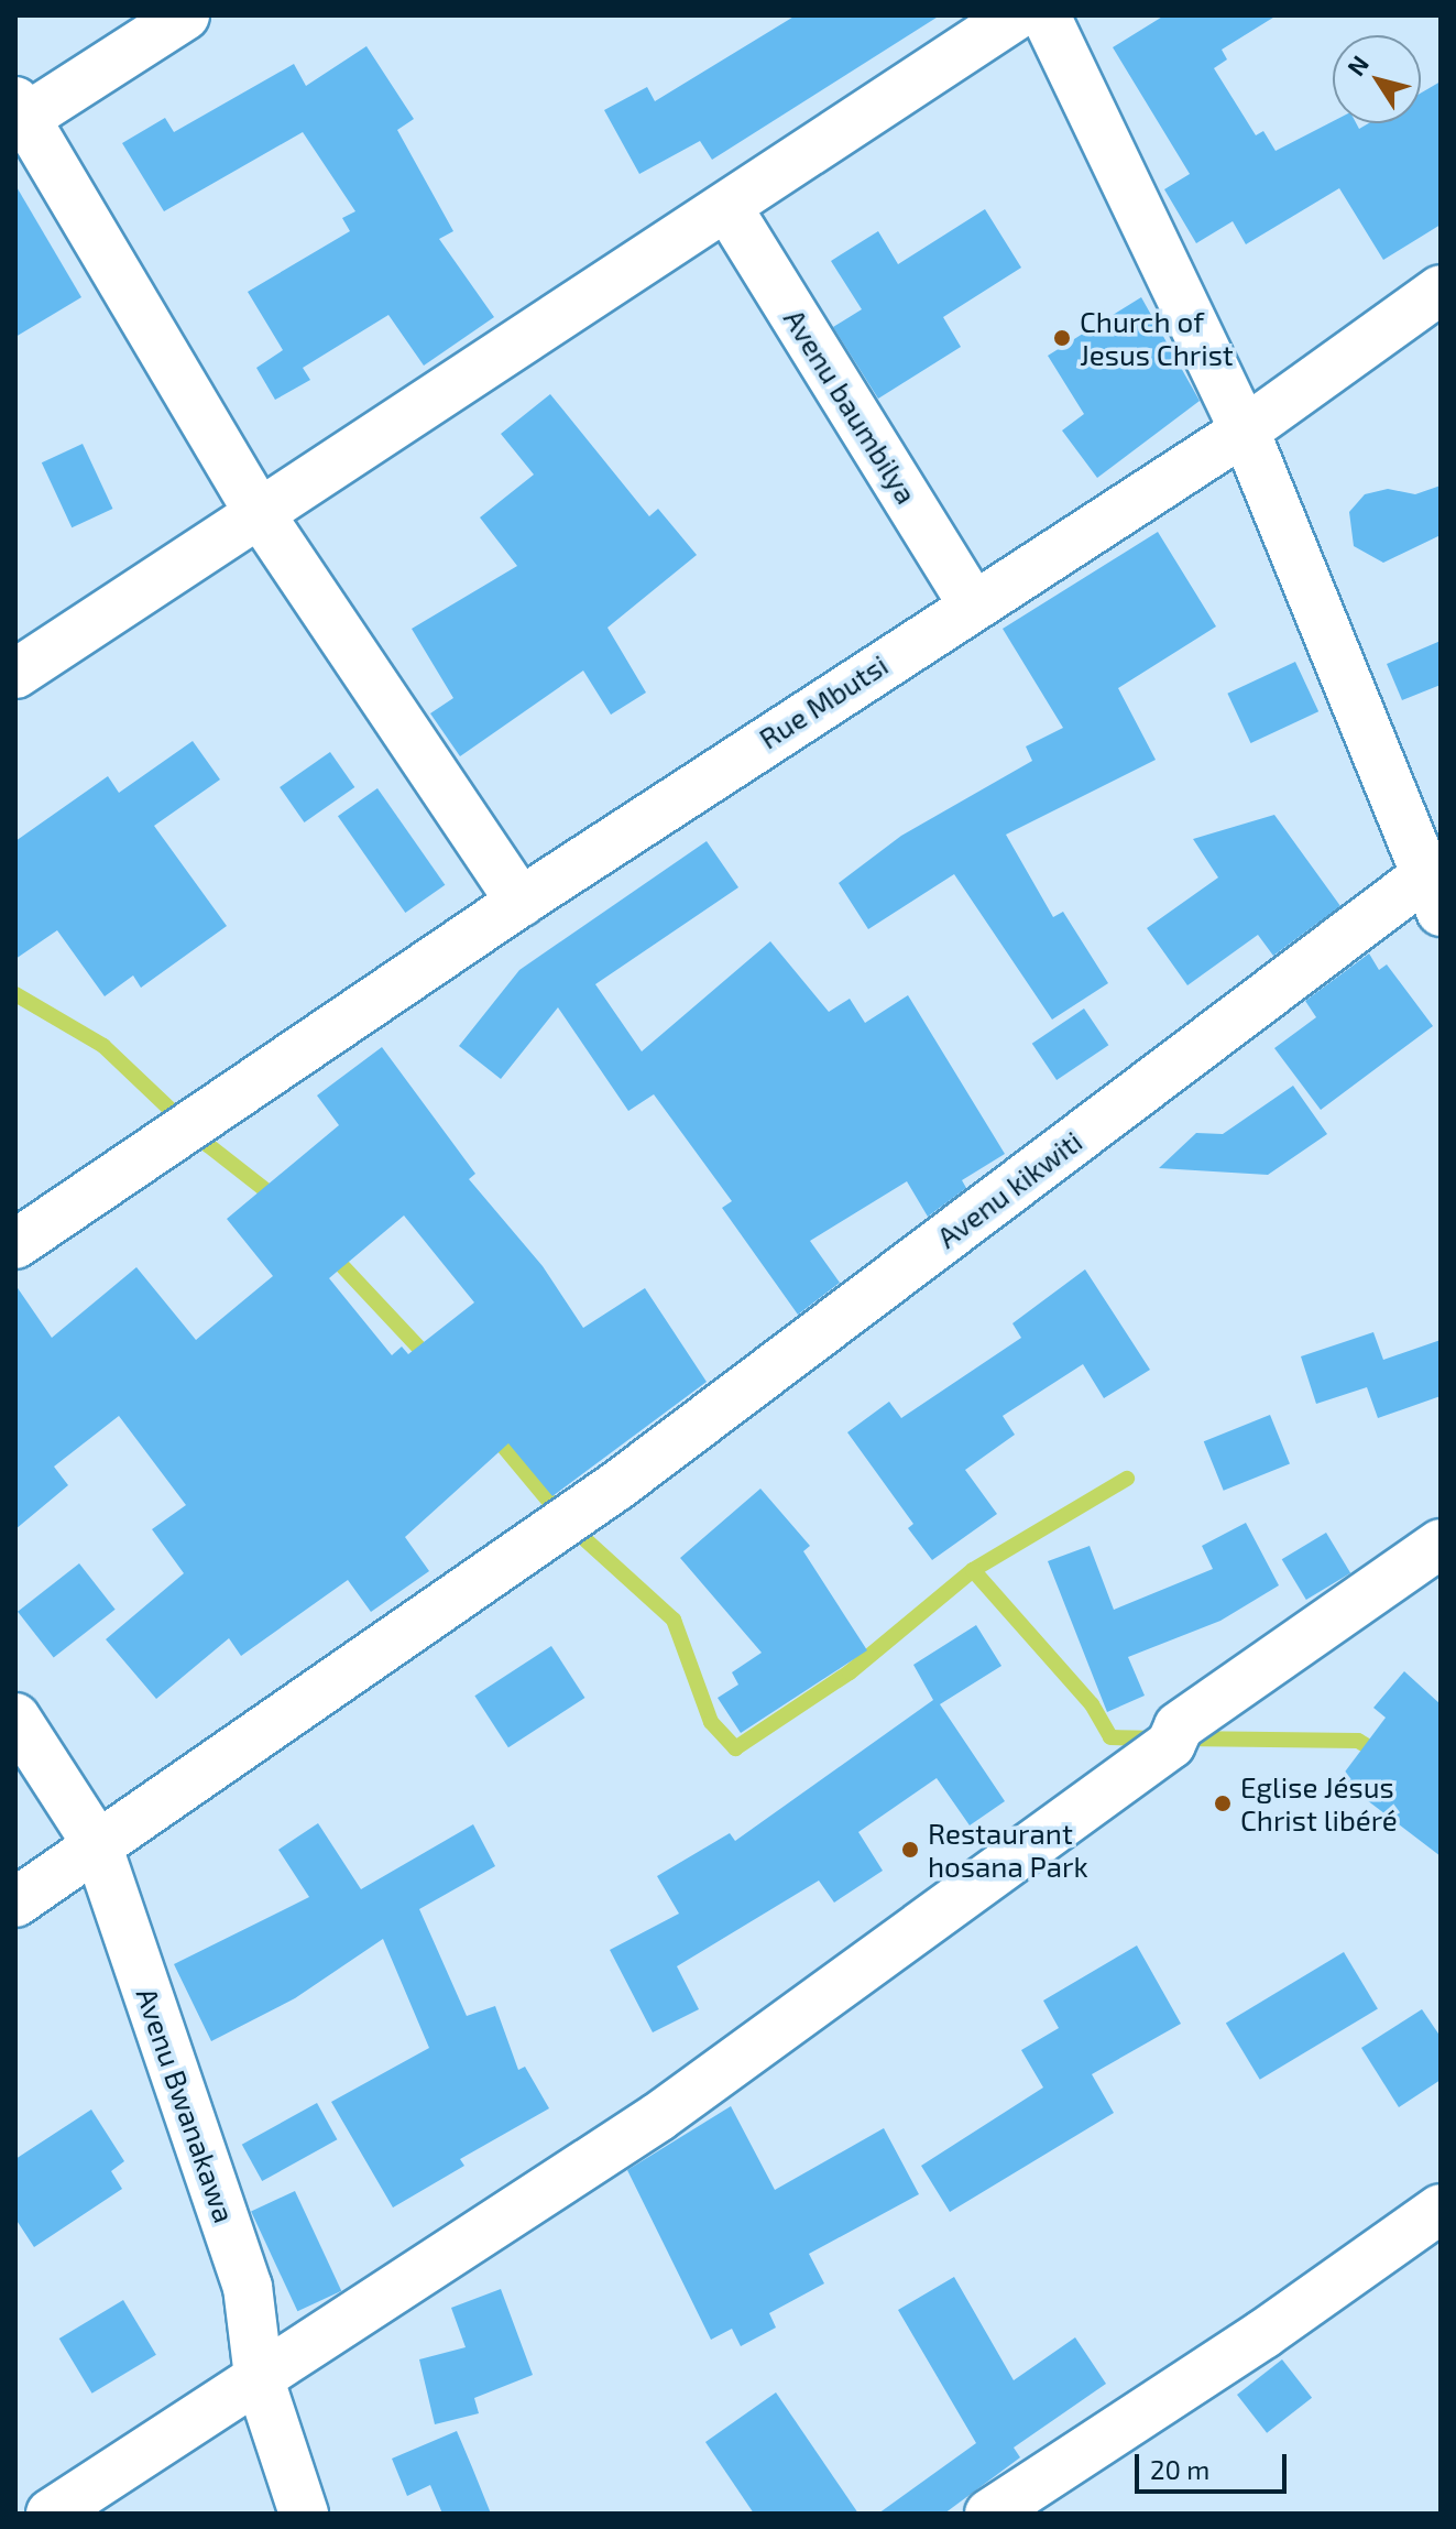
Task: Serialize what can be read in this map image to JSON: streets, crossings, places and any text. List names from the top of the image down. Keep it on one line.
{"streets":{"street":["Avenu baumbilya","Rue Mbutsi","Avenu kikwiti","Avenu Bwanakawa"]},"crossings":[["Avenu baumbilya","Rue Mbutsi"],["Avenu kikwiti","Avenu Bwanakawa"]],"places":["Church of Jesus Christ","Eglise Jésus Christ libéré","Restaurant hosana Park"],"scale_bar":"20 m","north":"top left"}
